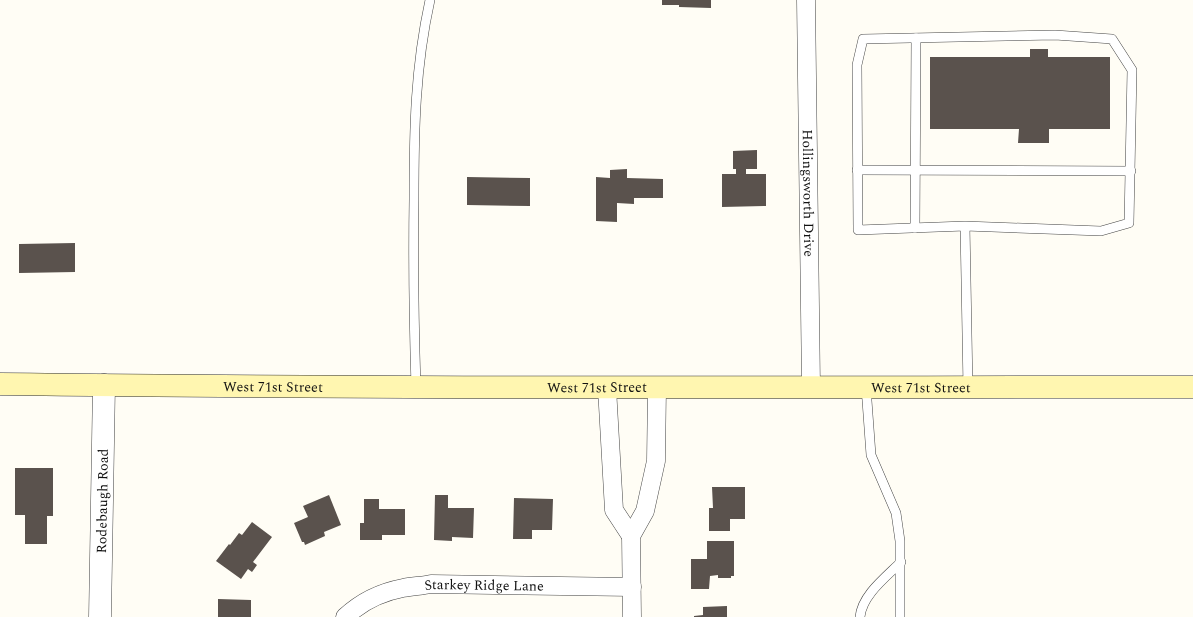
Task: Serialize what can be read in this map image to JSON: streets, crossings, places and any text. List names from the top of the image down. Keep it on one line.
{"streets":{"main road":["West 71st Street"],"street":["Hollingsworth Drive","Rodebaugh Road","Starkey Ridge Lane"]},"crossings":[["Hollingsworth Drive","West 71st Street"],["West 71st Street","Rodebaugh Road"]]}
